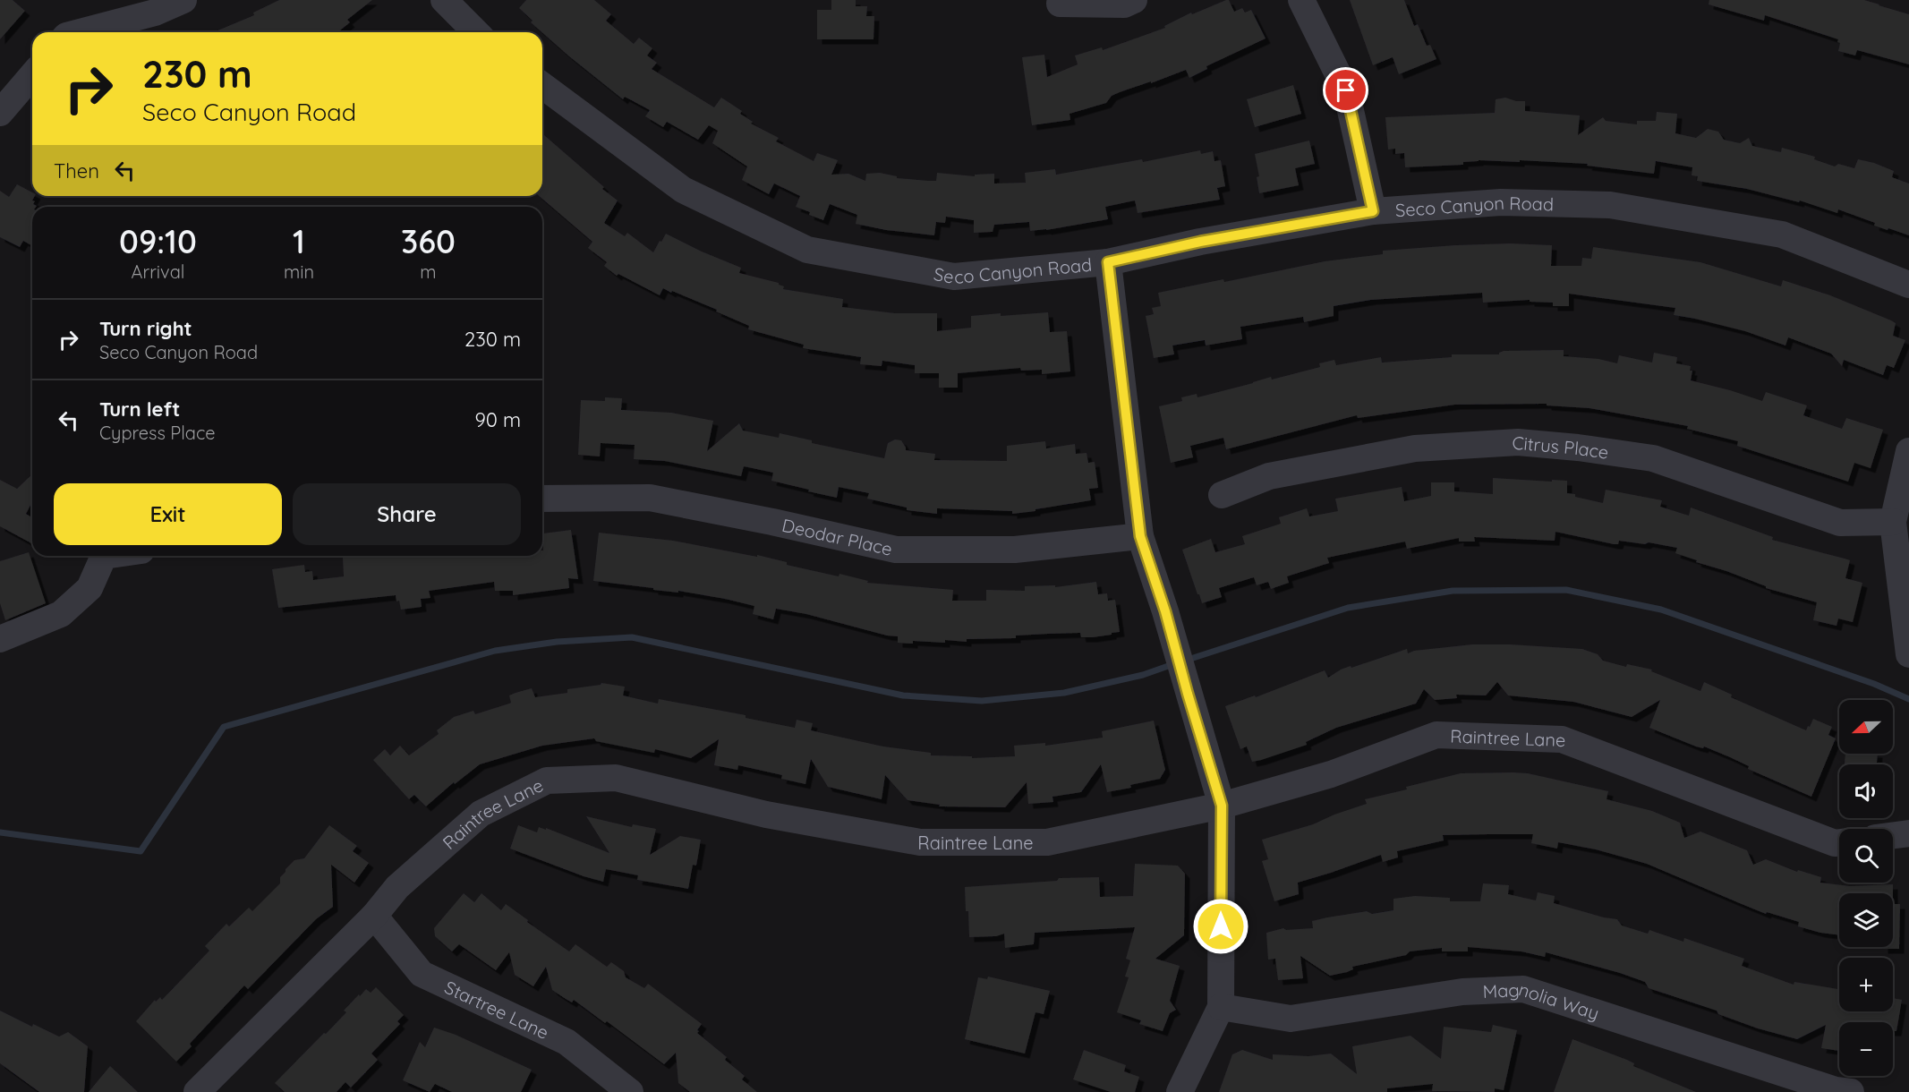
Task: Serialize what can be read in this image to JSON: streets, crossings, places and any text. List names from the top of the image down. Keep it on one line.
{"streets":{"street":["Seco Canyon Road","Citrus Place","Deodar Place","Raintree Lane","Magnolia Way","Startree Lane"]},"crossings":[["Raintree Lane","Startree Lane"]],"north":"left","page":{"turn":["230 m","Seco Canyon Road"],"then":"Then","eta":["09:10","Arrival","1","min","360","m"],"list":[{"name":"Turn right","note":"Seco Canyon Road","value":"230 m"},{"name":"Turn left","note":"Cypress Place","value":"90 m"}],"buttons":["Exit","Share"],"map_buttons":["+","−"]}}
